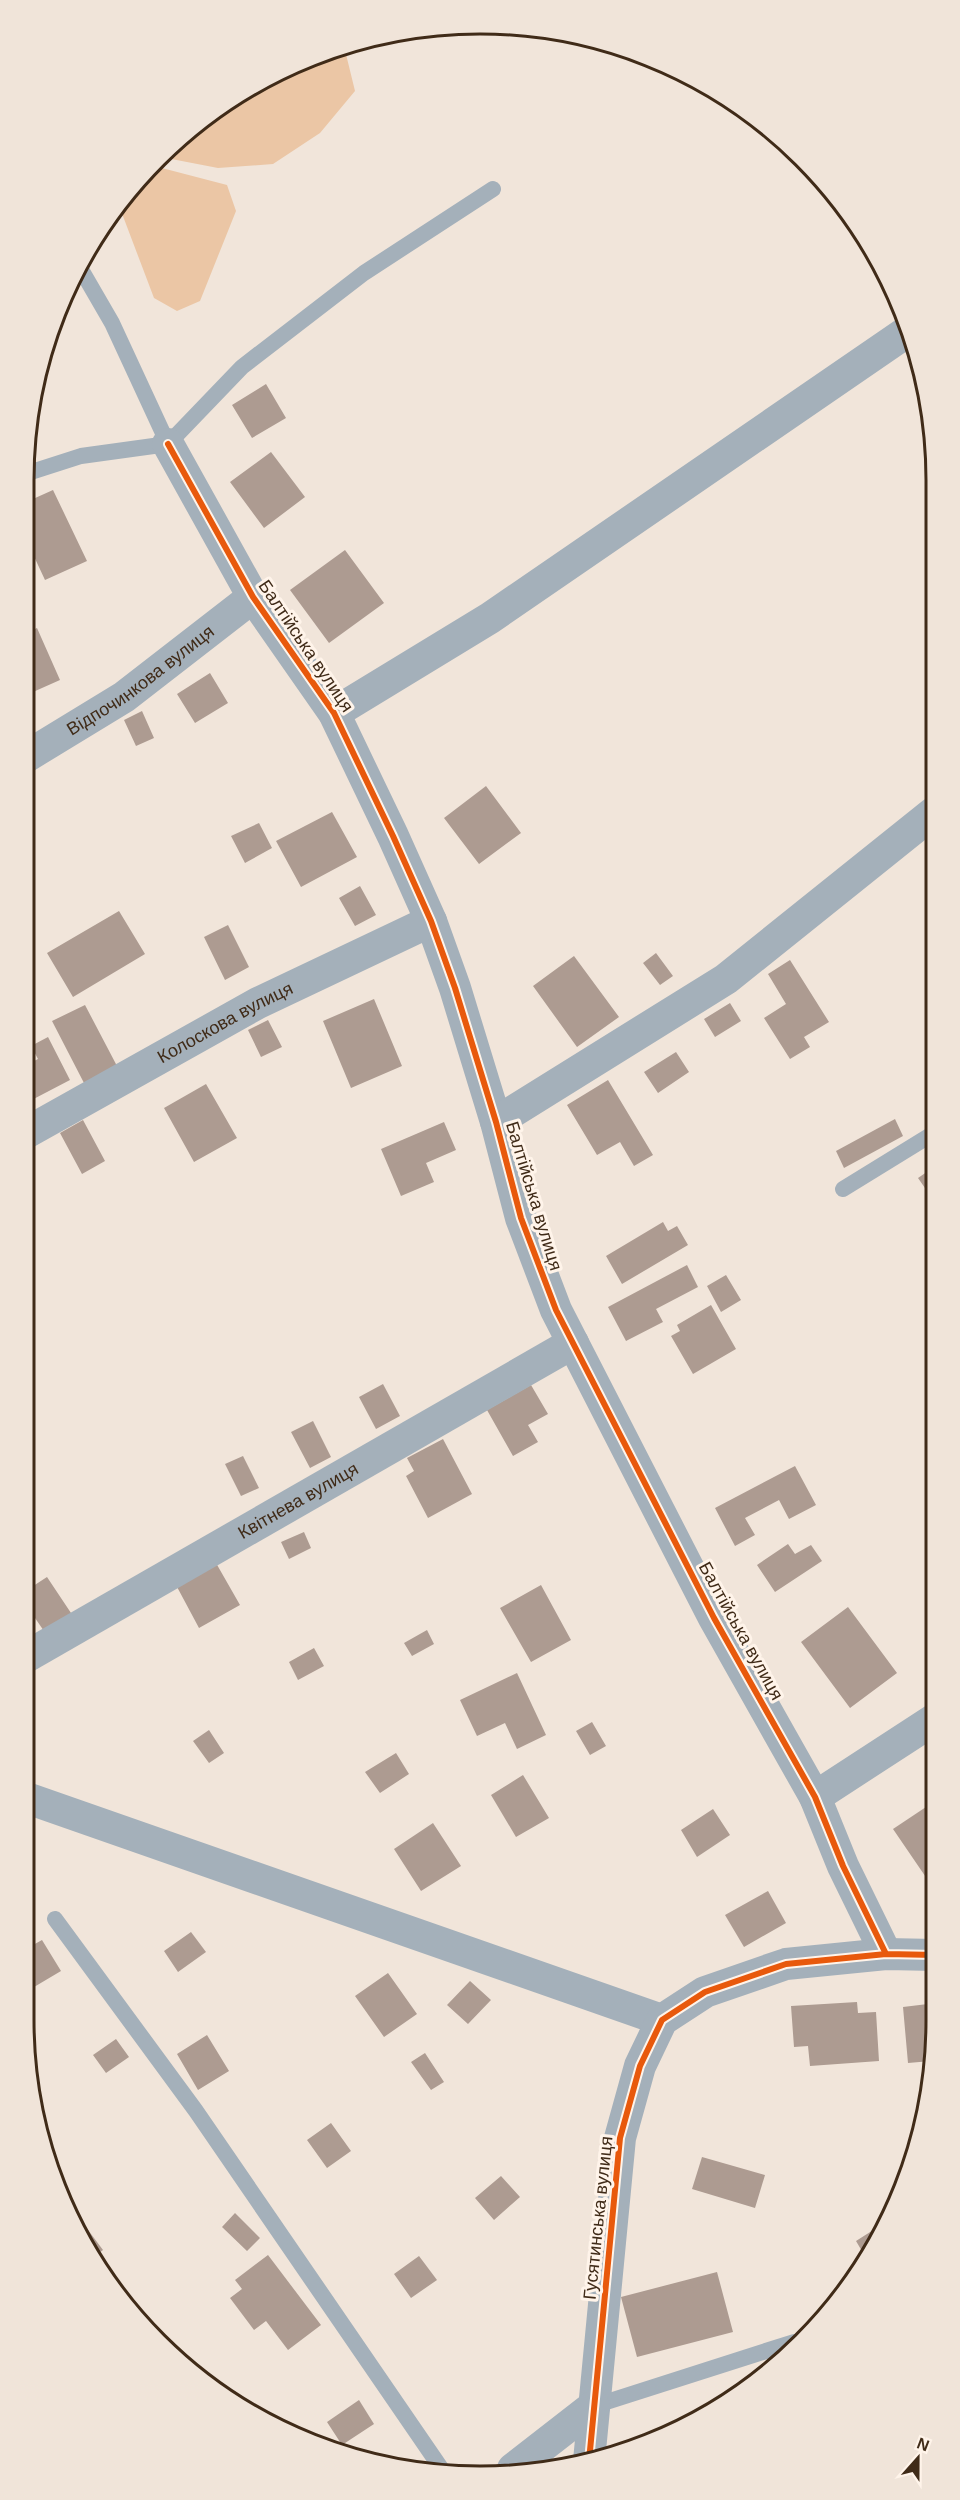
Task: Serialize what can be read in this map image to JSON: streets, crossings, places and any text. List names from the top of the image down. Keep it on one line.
{"streets":{"street":["Балтійська вулиця","Відпочинкова вулиця","Колоскова вулиця","Квітнева вулиця","Гусятинська вулиця"]},"crossings":[["Балтійська вулиця","Відпочинкова вулиця"],["Балтійська вулиця","Колоскова вулиця"],["Балтійська вулиця","Квітнева вулиця"]],"north":"top"}
